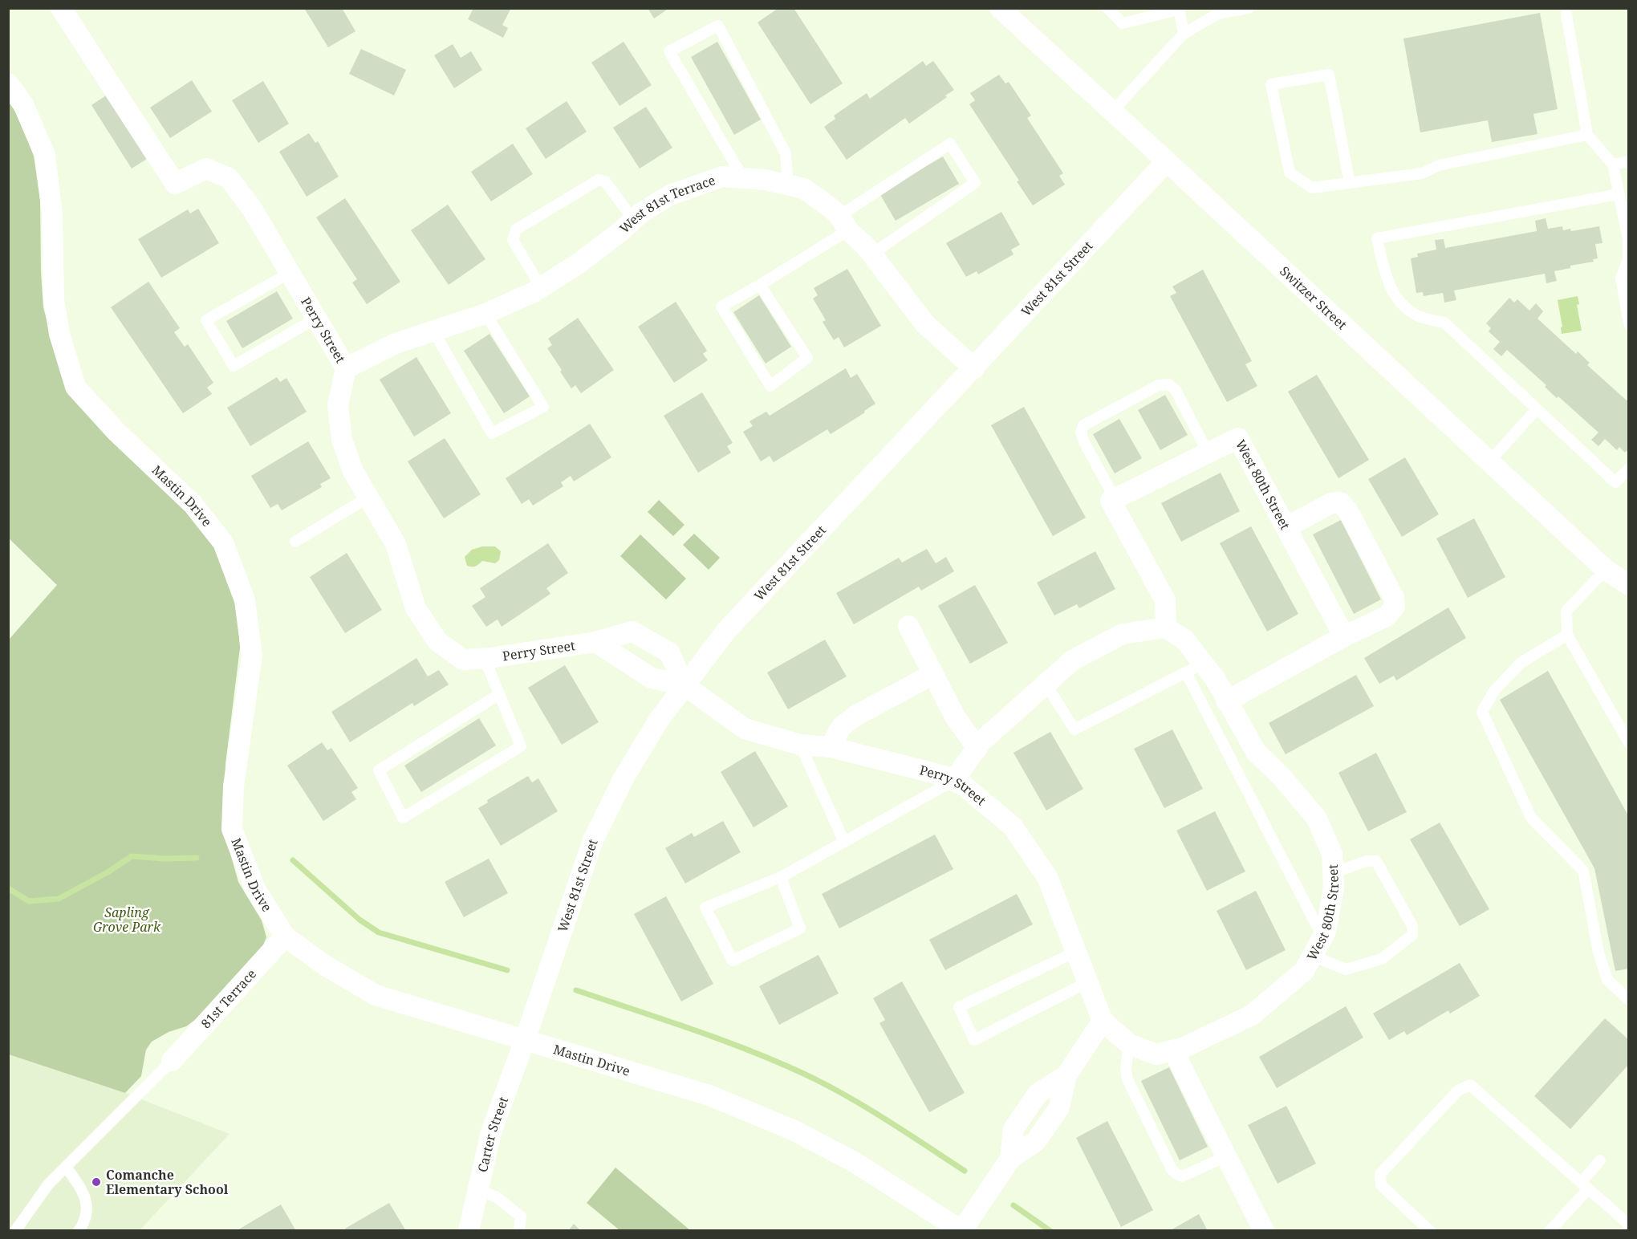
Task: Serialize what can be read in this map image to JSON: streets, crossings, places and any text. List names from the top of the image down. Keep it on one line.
{"streets":{"street":["West 81st Terrace","West 81st Street","Switzer Street","Perry Street","West 80th Street","Mastin Drive","81st Terrace","Carter Street"]},"crossings":[["West 81st Terrace","West 81st Street"],["West 81st Terrace","Perry Street"],["West 81st Street","Switzer Street"],["West 81st Street","Perry Street"],["West 81st Street","Mastin Drive"],["West 81st Street","Carter Street"],["Perry Street","West 80th Street"],["Mastin Drive","81st Terrace"],["Mastin Drive","Carter Street"]],"parks":["Sapling Grove Park"],"places":["Comanche Elementary School"]}
